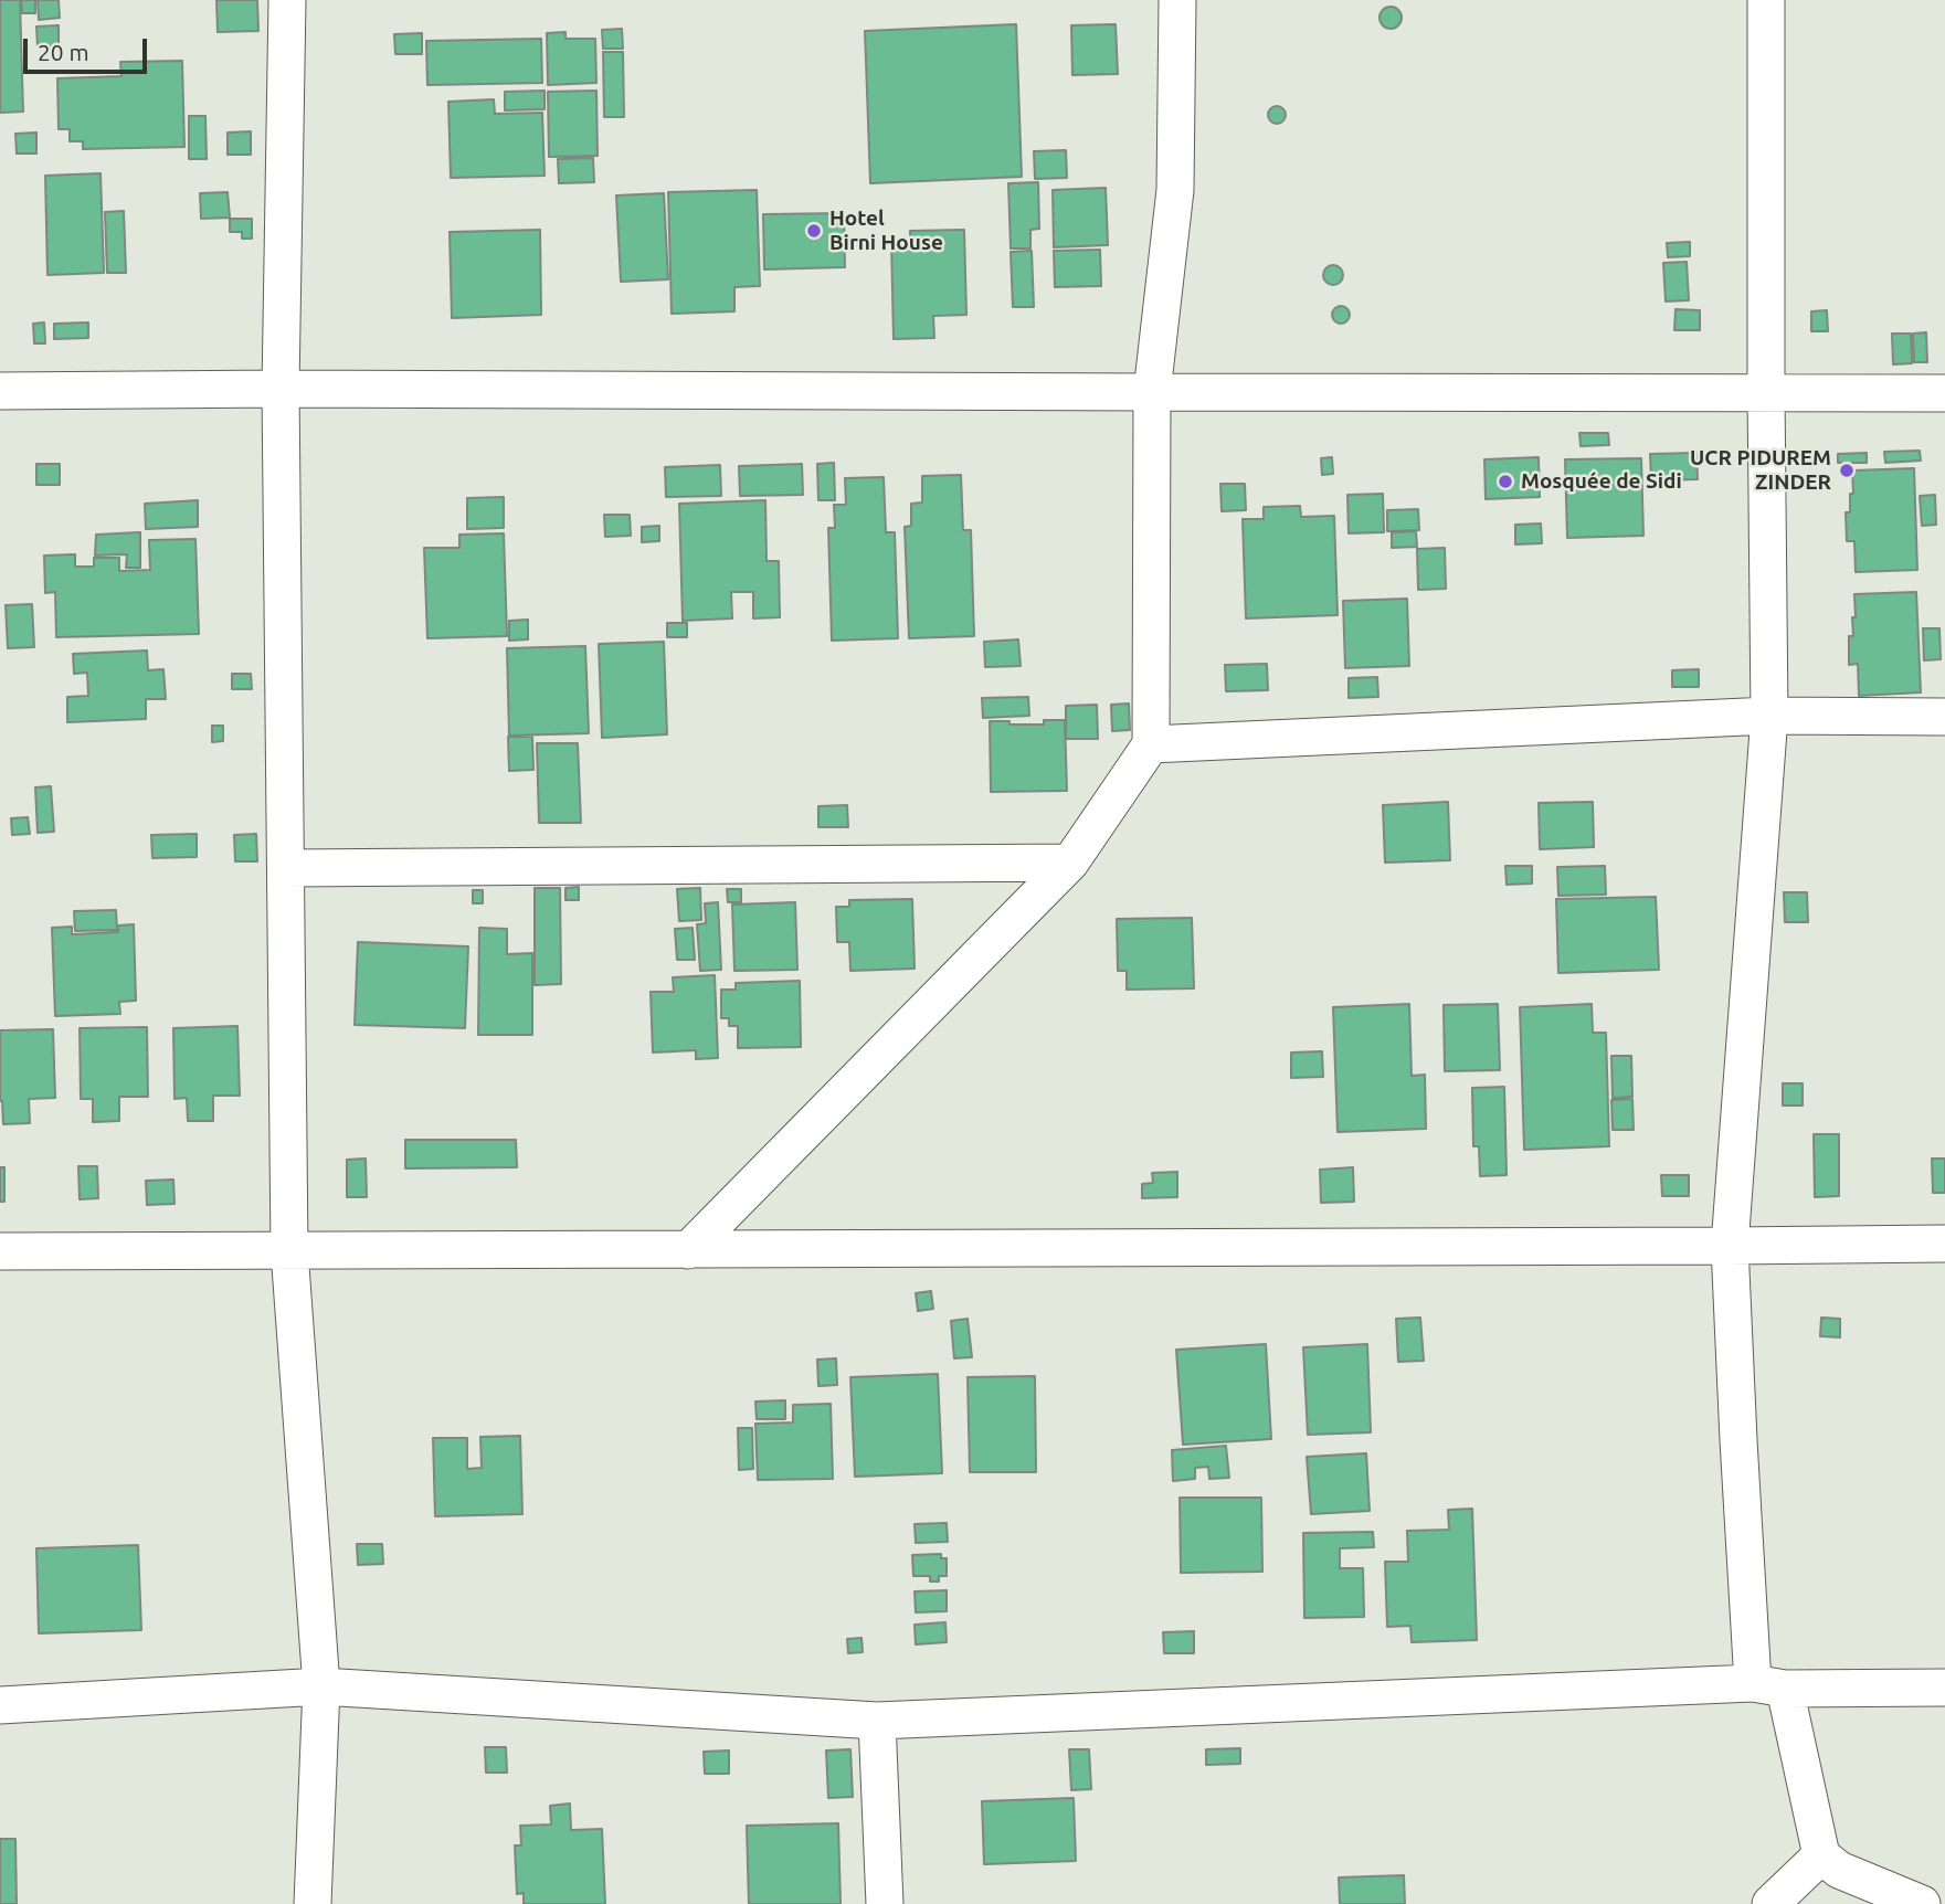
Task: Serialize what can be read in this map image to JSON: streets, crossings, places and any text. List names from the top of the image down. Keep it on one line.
{"places":["Hotel Birni House","UCR PIDUREM ZINDER","Mosquée de Sidi"],"scale_bar":"20 m"}
